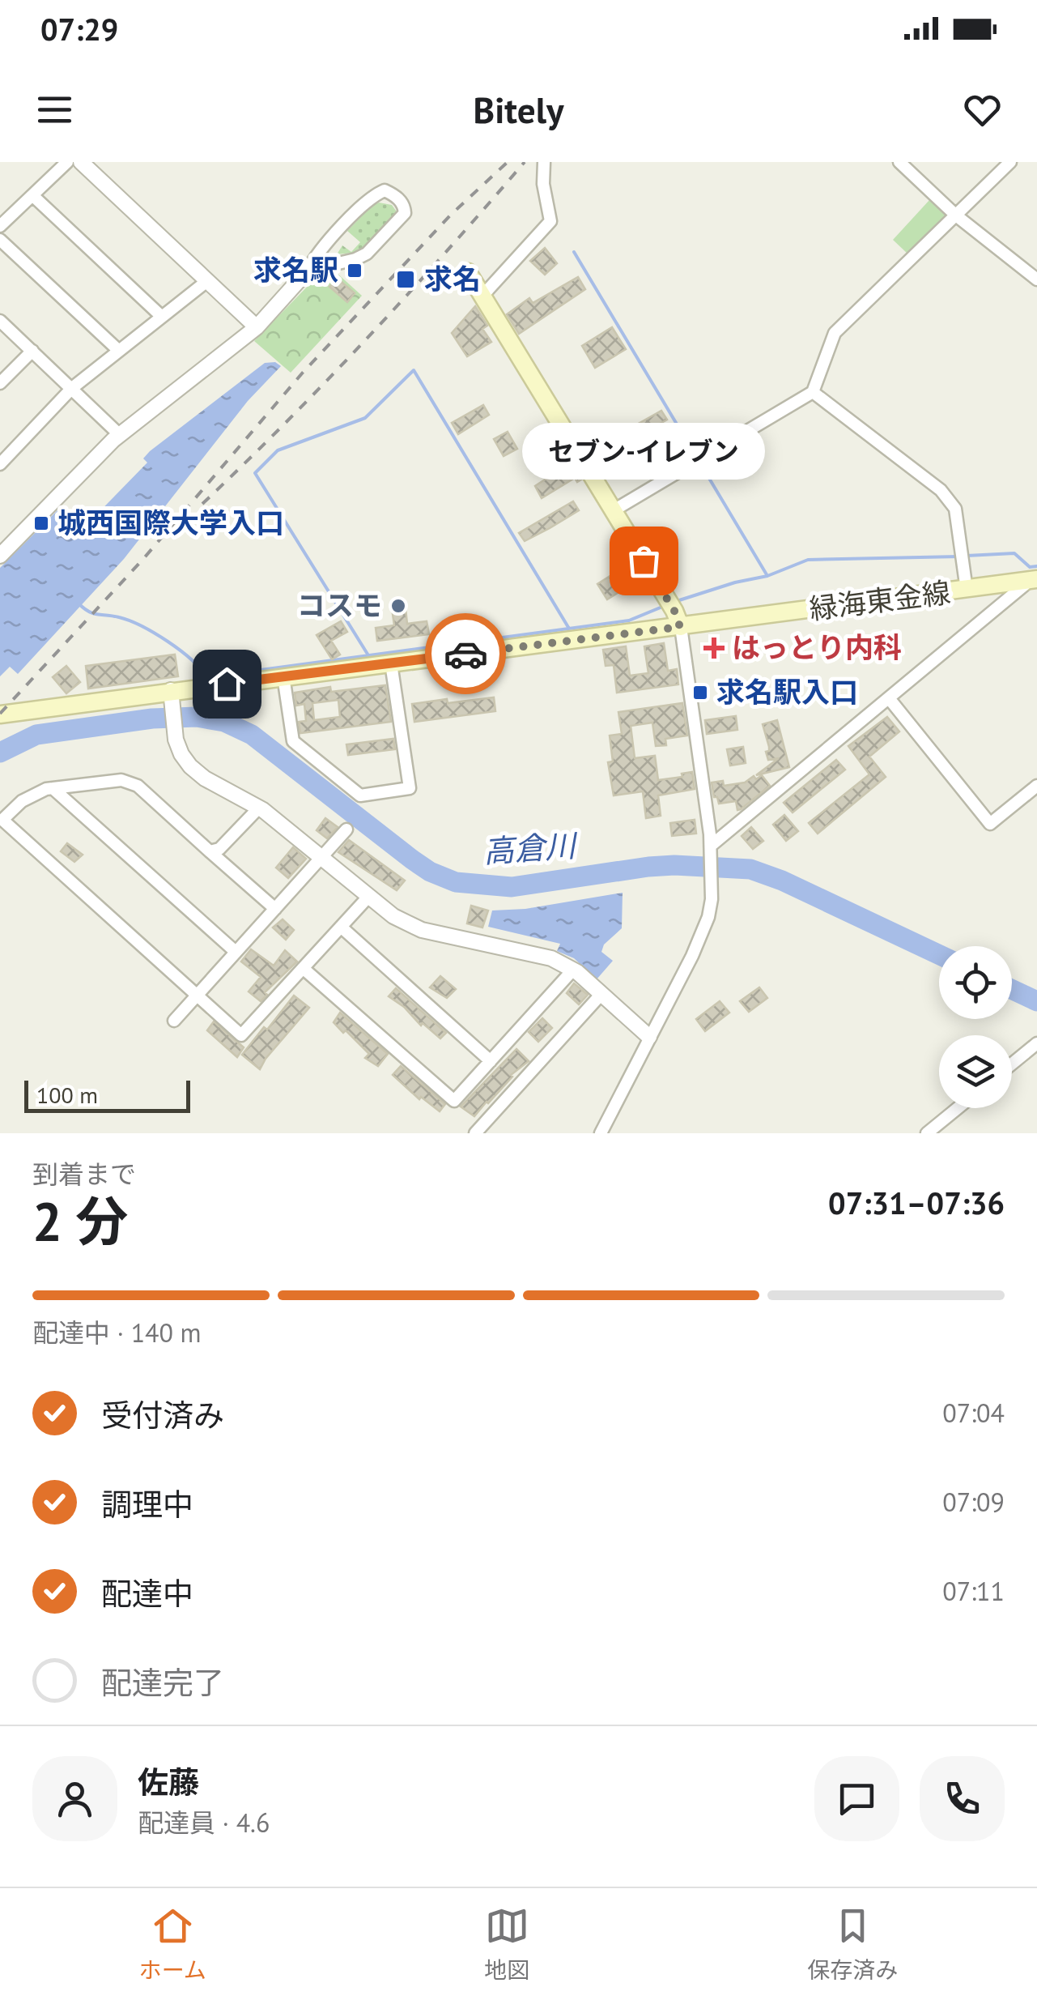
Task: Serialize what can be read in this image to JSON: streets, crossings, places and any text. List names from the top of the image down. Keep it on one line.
{"streets":{"main road":["緑海東金線"]},"water":["高倉川"],"places":{"transit":["求名駅","求名","城西国際大学入口","求名駅入口"],"other":["セブン-イレブン","コスモ"],"health":["はっとり内科"]},"scale_bar":"100 m","page":{"status":"07:29","header":"Bitely","bubble":"セブン-イレブン","scale":"100 m","heading":["2 分","到着まで","07:31–07:36"],"panel":["佐藤","配達員 · 4.6"],"bar":"配達中 · 140 m","list":[["受付済み","07:04"],["調理中","07:09"],["配達中","07:11"],"配達完了"],"tabs":["ホーム","地図","保存済み"]}}
